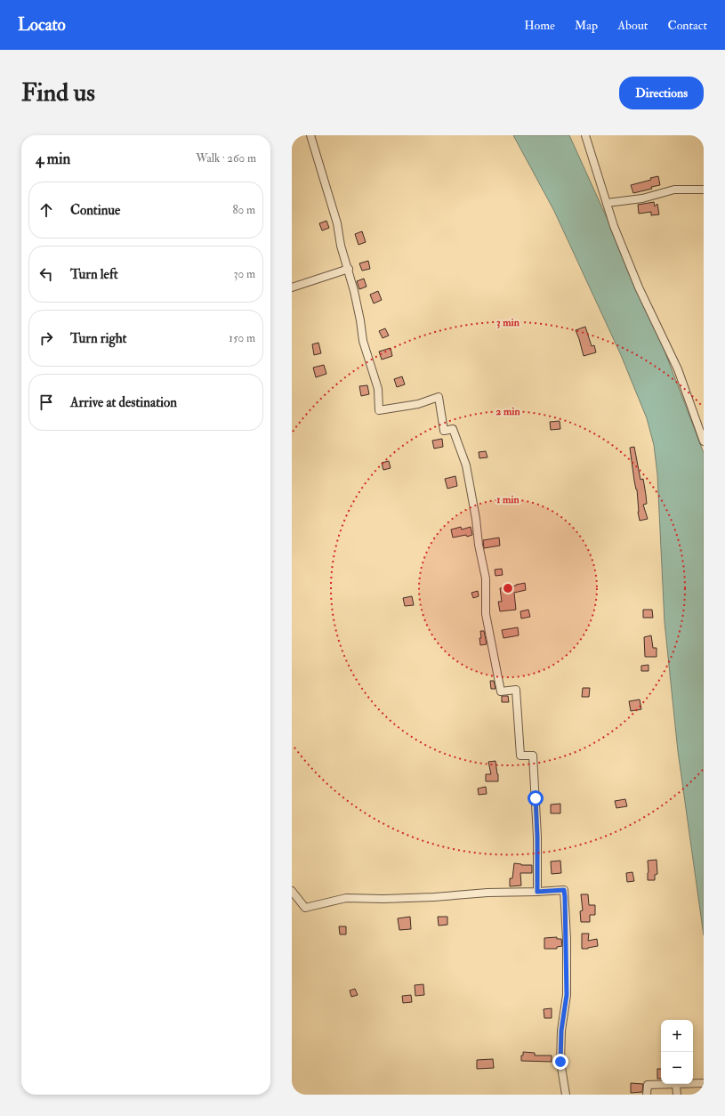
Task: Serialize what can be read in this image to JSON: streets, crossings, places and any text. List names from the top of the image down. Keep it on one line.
{"page":{"header":"Locato","nav":["Home","Map","About","Contact"],"buttons":"Directions","title":"Find us","heading":["4 min","Walk · 260 m"],"list":[["Continue","80 m"],["Turn left","30 m"],["Turn right","150 m"],"Arrive at destination"],"map_buttons":["+","−"]},"rings":["3 min","2 min","1 min"]}
